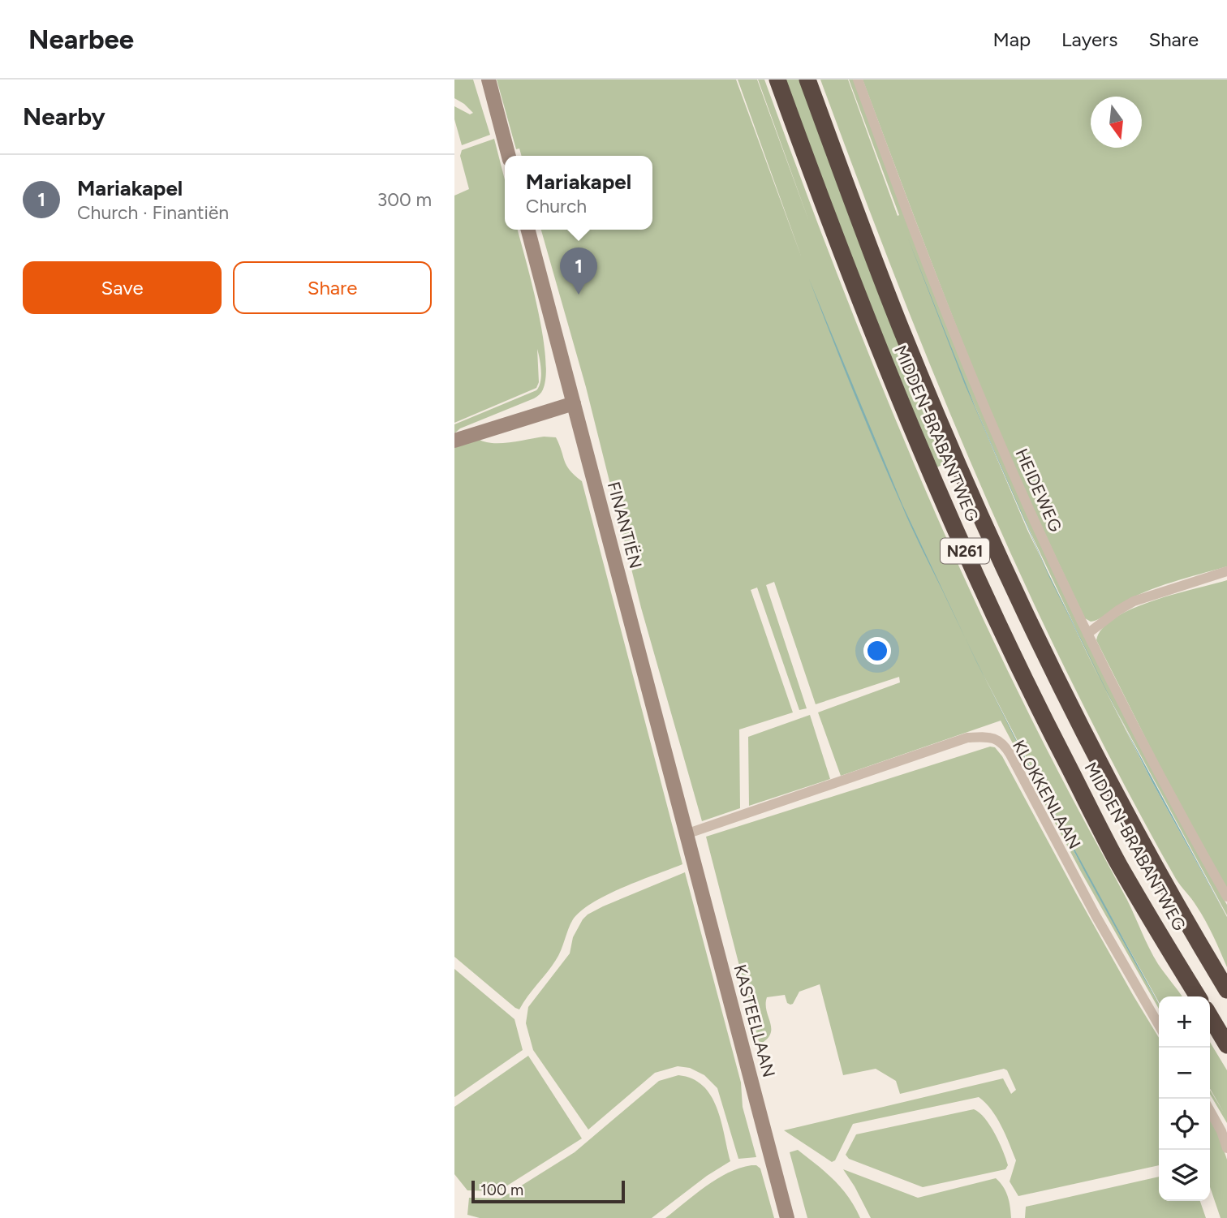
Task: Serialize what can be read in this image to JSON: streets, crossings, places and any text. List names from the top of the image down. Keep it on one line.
{"streets":{"highway":["MIDDEN-BRABANTWEG","N261"],"street":["HEIDEWEG","FINANTIËN","KLOKKENLAAN","KASTEELLAAN"]},"crossings":[["FINANTIËN","KLOKKENLAAN"],["FINANTIËN","KASTEELLAAN"],["KLOKKENLAAN","KASTEELLAAN"]],"scale_bar":"100 m","north":"bottom","page":{"header":"Nearbee","nav":["Map","Layers","Share"],"heading":"Nearby","list":[{"mark":"1","name":"Mariakapel","note":"Church · Finantiën","value":"300 m"}],"popup":["Mariakapel","Church"],"buttons":["Save","Share"],"pins":"1","map_buttons":["+","−"],"scale":"100 m"}}
